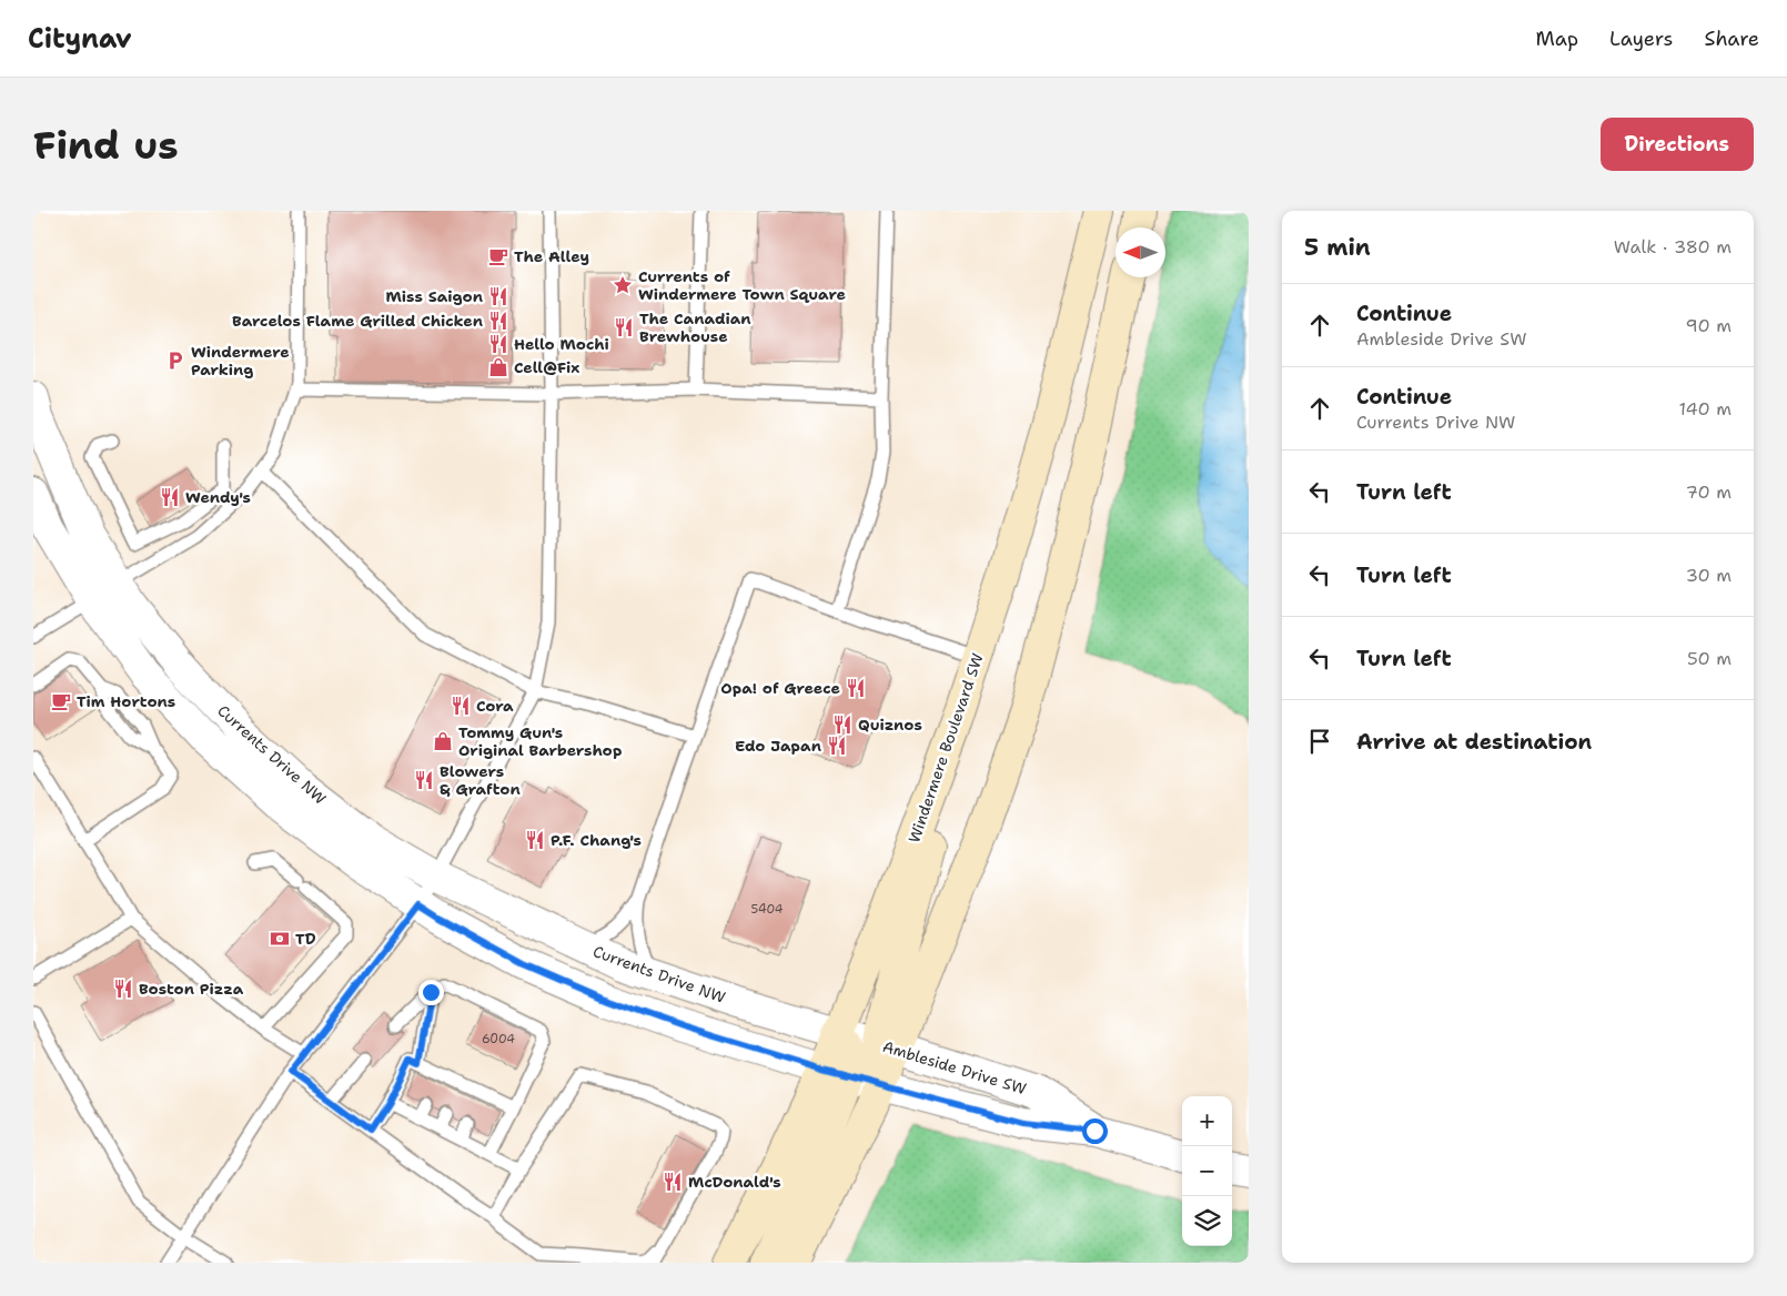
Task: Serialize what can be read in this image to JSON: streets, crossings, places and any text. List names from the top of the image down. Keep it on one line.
{"streets":{"main road":["Windermere Boulevard SW"],"street":["Currents Drive NW","Ambleside Drive SW"]},"crossings":[["Windermere Boulevard SW","Currents Drive NW"],["Windermere Boulevard SW","Ambleside Drive SW"],["Currents Drive NW","Ambleside Drive SW"]],"places":{"cafe":["The Alley","Tim Hortons"],"place":["Currents of Windermere Town Square"],"restaurant":["Miss Saigon","Barcelos Flame Grilled Chicken","The Canadian Brewhouse","Hello Mochi","Wendy's","Opa! of Greece","Cora","Quiznos","Edo Japan","Blowers & Grafton","P.F. Chang's","Boston Pizza","McDonald's"],"parking":["Windermere Parking"],"shop":["Cell@Fix","Tommy Gun's Original Barbershop"],"bank":["TD"]},"house_numbers":["5404","6004"],"north":"left","page":{"header":"Citynav","nav":["Map","Layers","Share"],"buttons":"Directions","title":"Find us","heading":["5 min","Walk · 380 m"],"list":[["Continue","Ambleside Drive SW","90 m"],["Continue","Currents Drive NW","140 m"],["Turn left","70 m"],["Turn left","30 m"],["Turn left","50 m"],"Arrive at destination"],"map_buttons":["+","−"]}}
